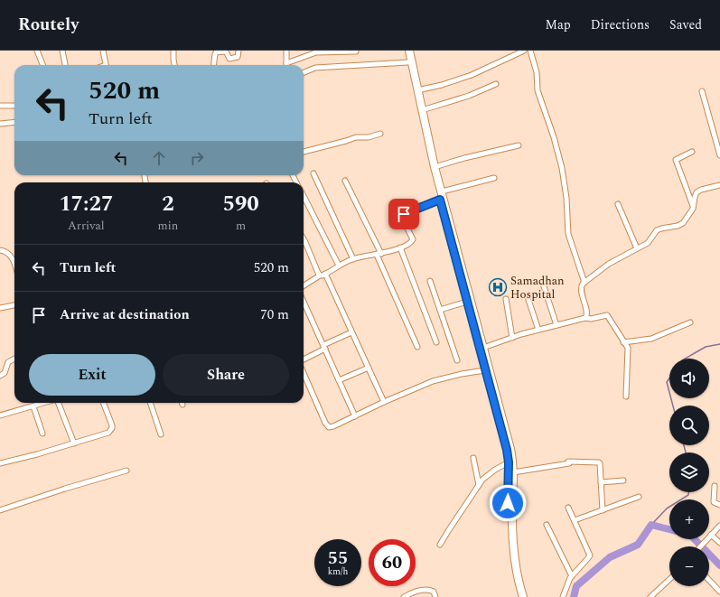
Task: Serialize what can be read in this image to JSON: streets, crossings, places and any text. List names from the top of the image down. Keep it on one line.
{"places":{"hospital":["Samadhan Hospital"]},"page":{"header":"Routely","nav":["Map","Directions","Saved"],"turn":["520 m","Turn left"],"eta":["17:27","Arrival","2","min","590","m"],"list":[{"name":"Turn left","value":"520 m"},{"name":"Arrive at destination","value":"70 m"}],"buttons":["Exit","Share"],"map_buttons":["+","−"],"speed":"55 km/h","limit":"60"}}
